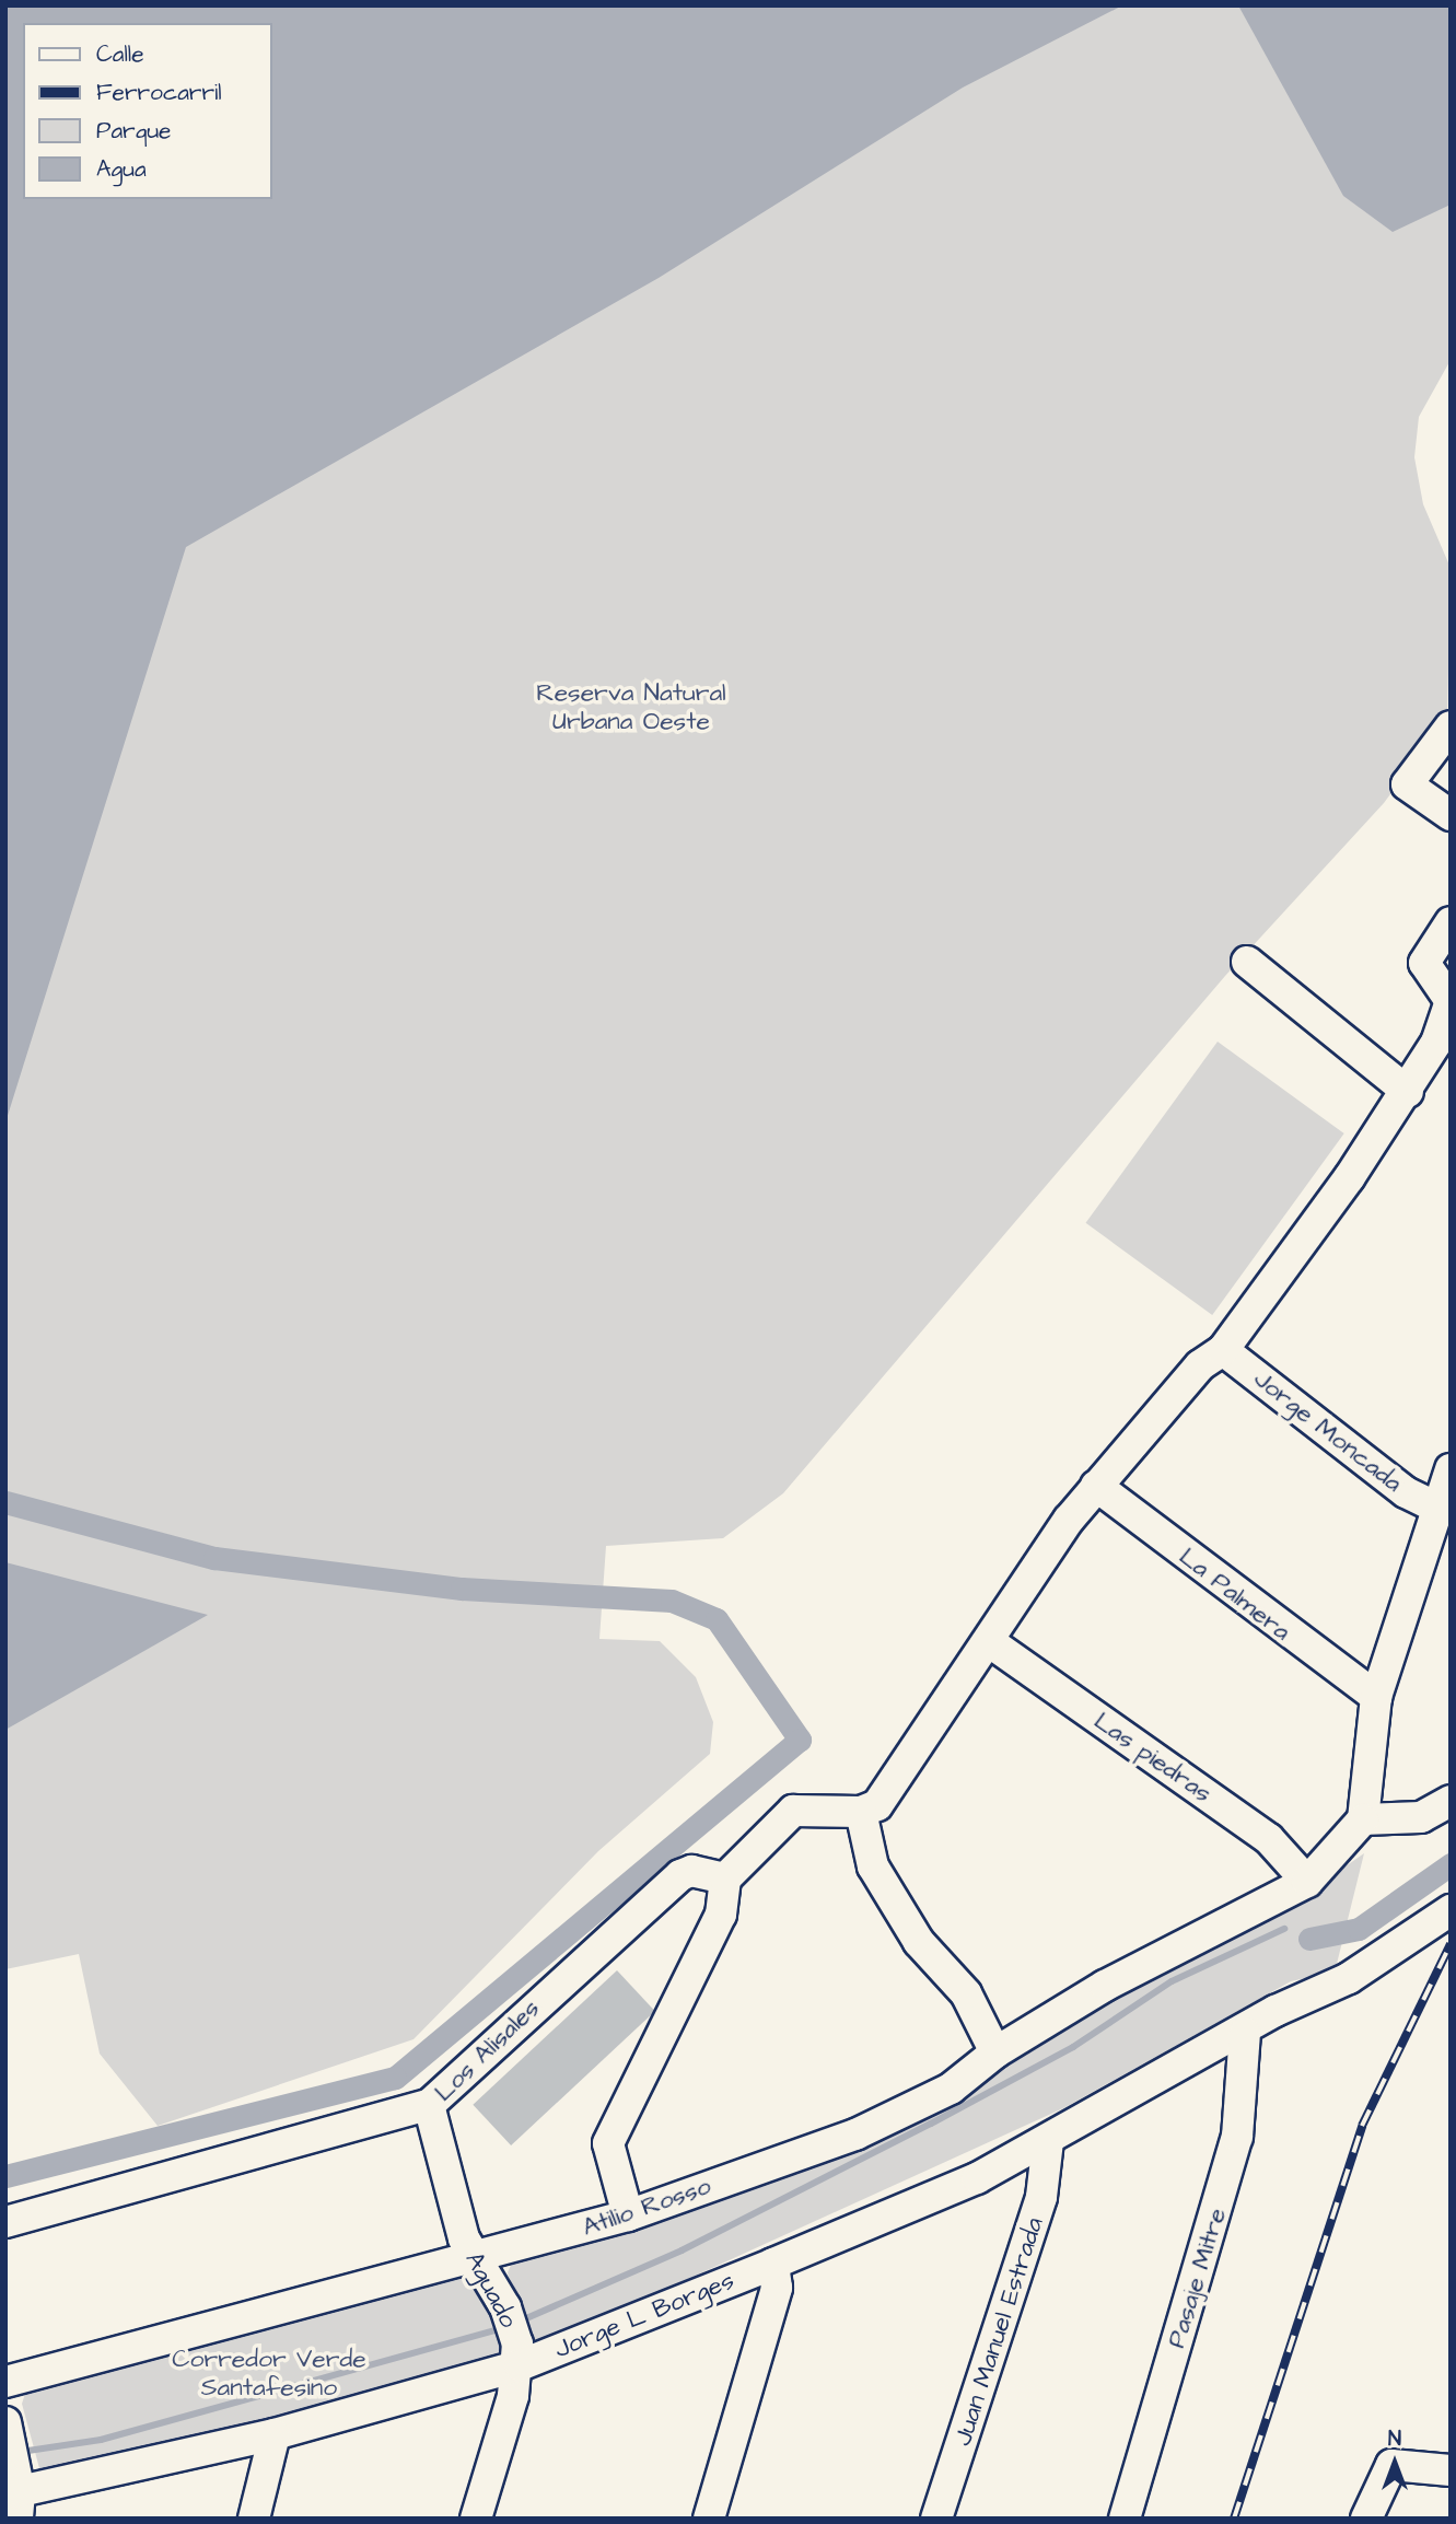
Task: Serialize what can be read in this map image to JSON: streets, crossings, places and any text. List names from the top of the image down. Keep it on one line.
{"streets":{"street":["Jorge Moncada","La Palmera","Las piedras","Los Alisales","Atilio Rosso","Pasaje Mitre","Aguado","Jorge L Borges","Juan Manuel Estrada"]},"crossings":[["Las piedras","Atilio Rosso"],["Los Alisales","Aguado"],["Atilio Rosso","Aguado"],["Pasaje Mitre","Jorge L Borges"],["Aguado","Jorge L Borges"],["Jorge L Borges","Juan Manuel Estrada"]],"parks":["Reserva Natural Urbana Oeste","Corredor Verde Santafesino"],"legend":["Calle","Ferrocarril","Parque","Agua"],"north":"top"}
